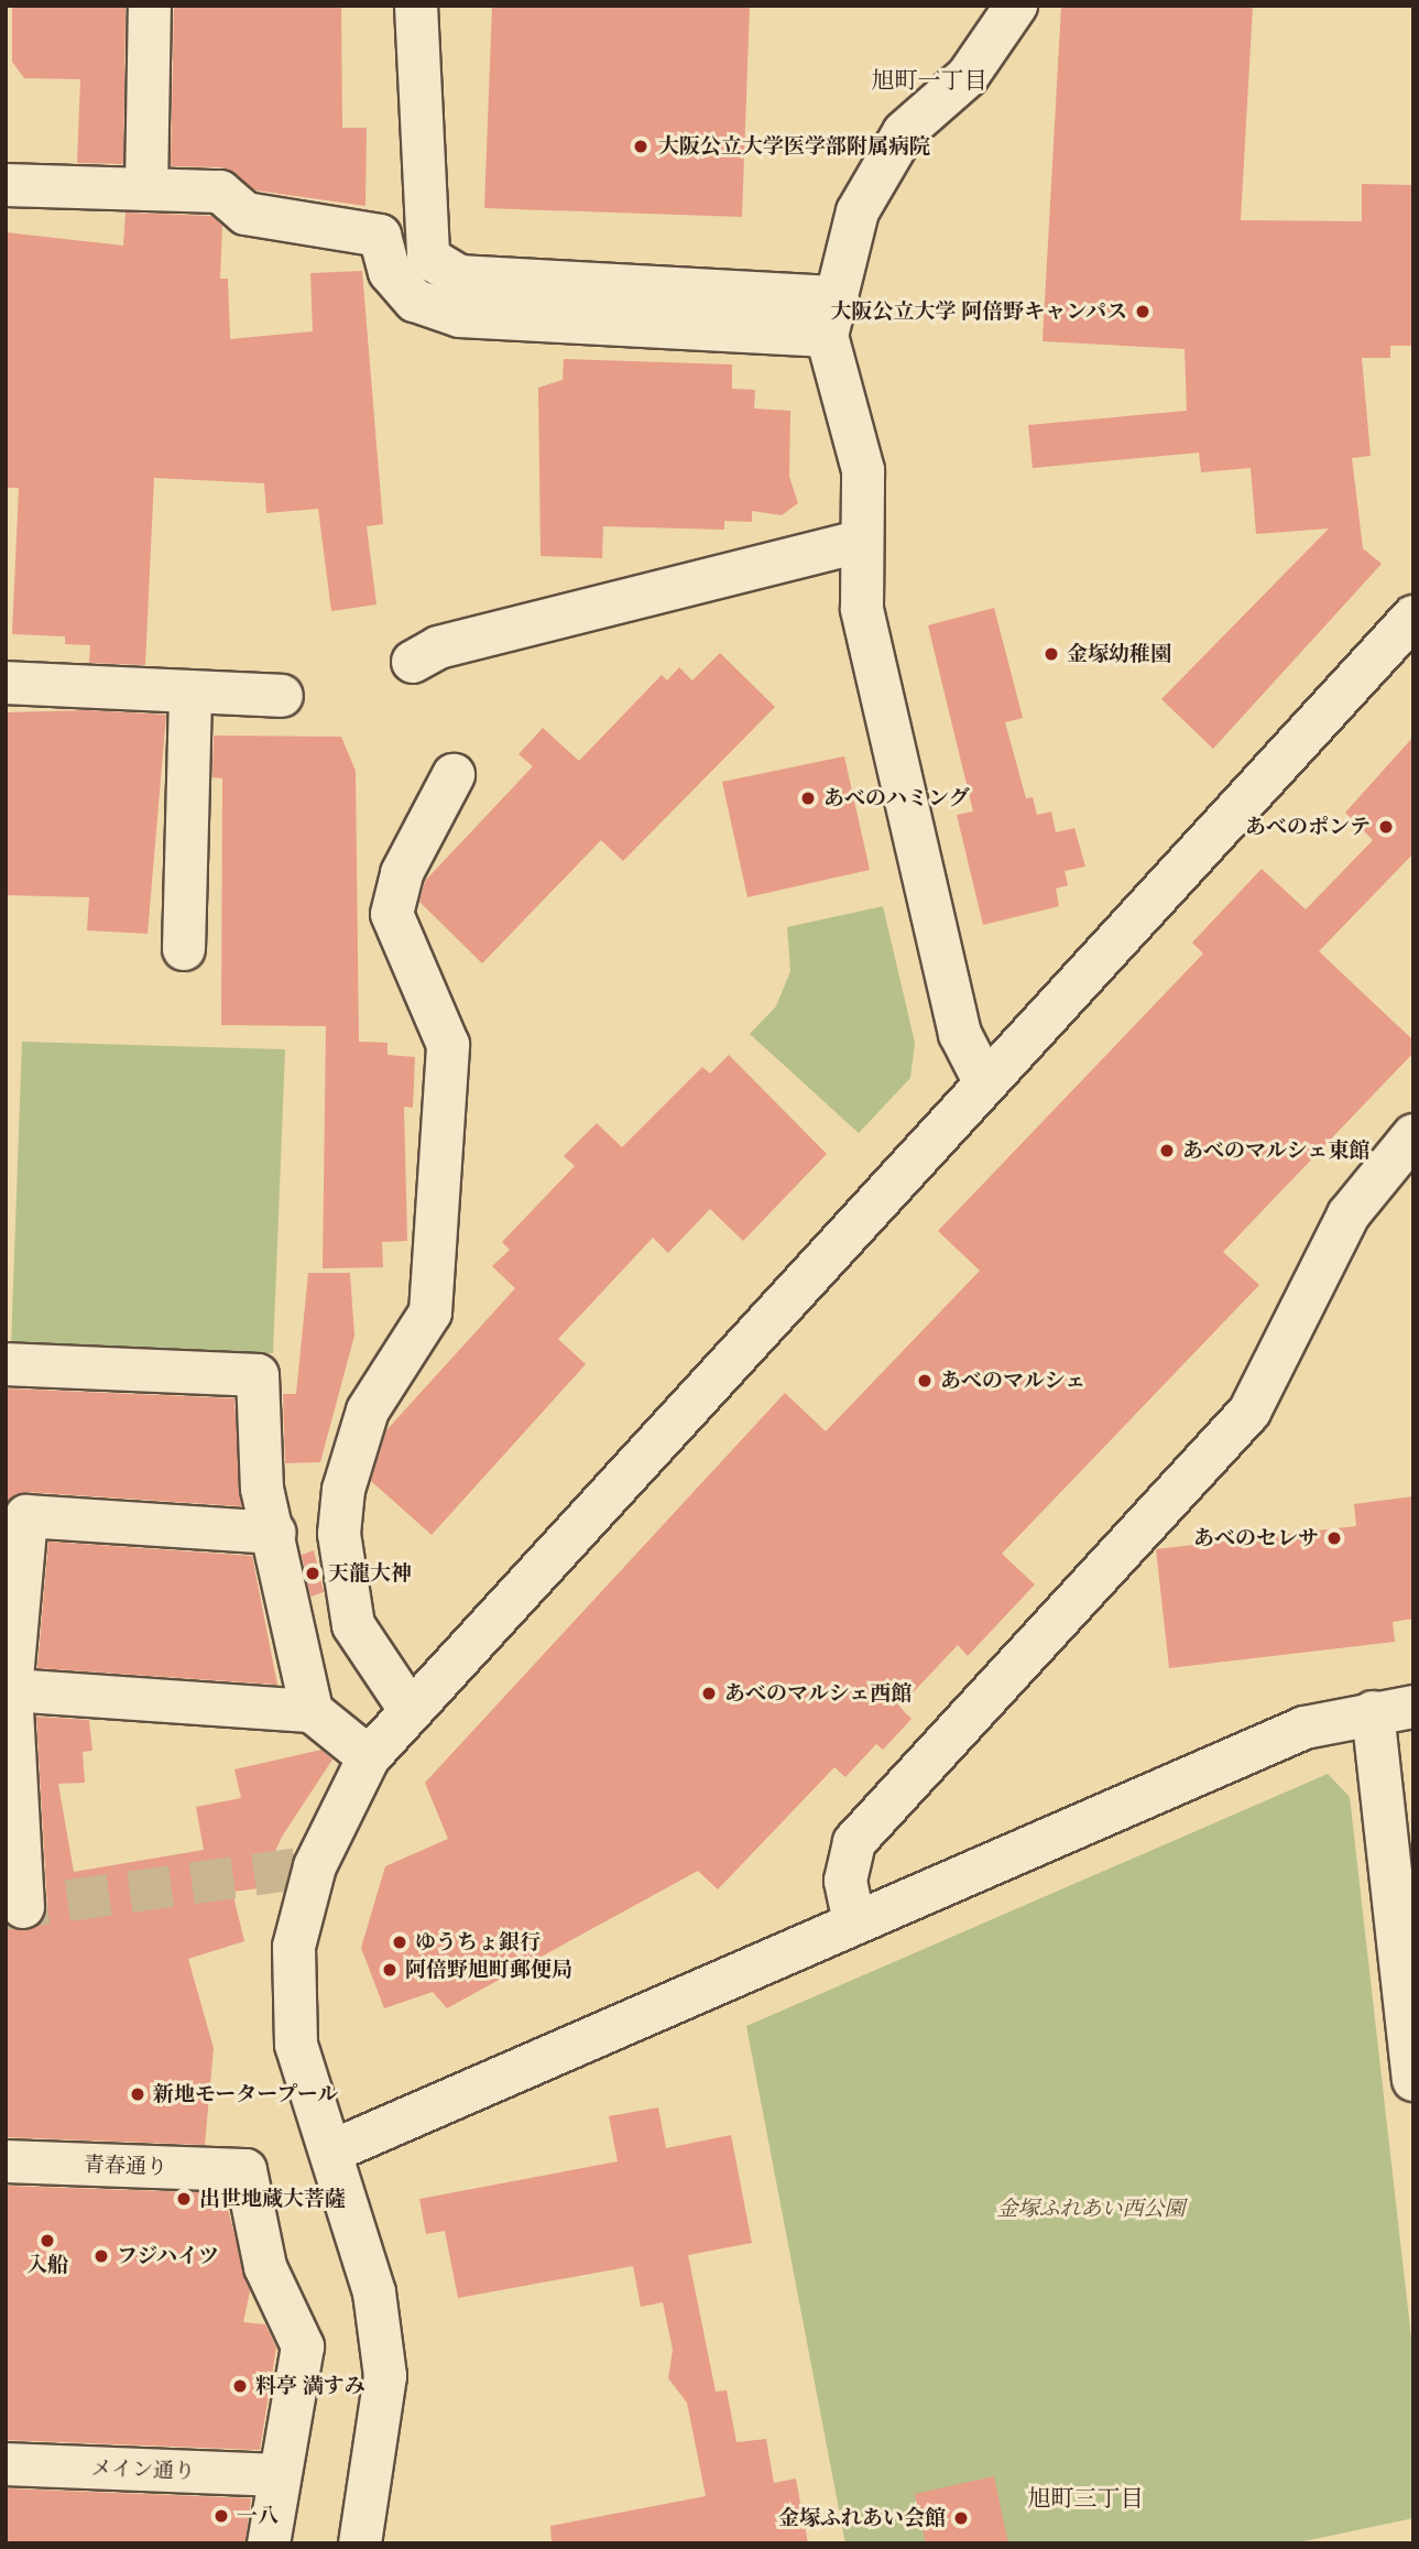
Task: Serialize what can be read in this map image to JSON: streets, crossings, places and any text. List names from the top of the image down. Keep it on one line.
{"streets":{"street":["青春通り","メイン通り"]},"crossings":[["青春通り","メイン通り"]],"districts":["旭町一丁目","旭町三丁目"],"parks":["金塚ふれあい西公園"],"places":["大阪公立大学医学部附属病院","大阪公立大学 阿倍野キャンパス","金塚幼稚園","あべのハミング","あべのポンテ","あべのマルシェ東館","あべのマルシェ","あべのセレサ","天龍大神","あべのマルシェ西館","ゆうちょ銀行","阿倍野旭町郵便局","新地モータープール","出世地蔵大菩薩","入船","フジハイツ","料亭 満すみ","一八","金塚ふれあい会館"]}
